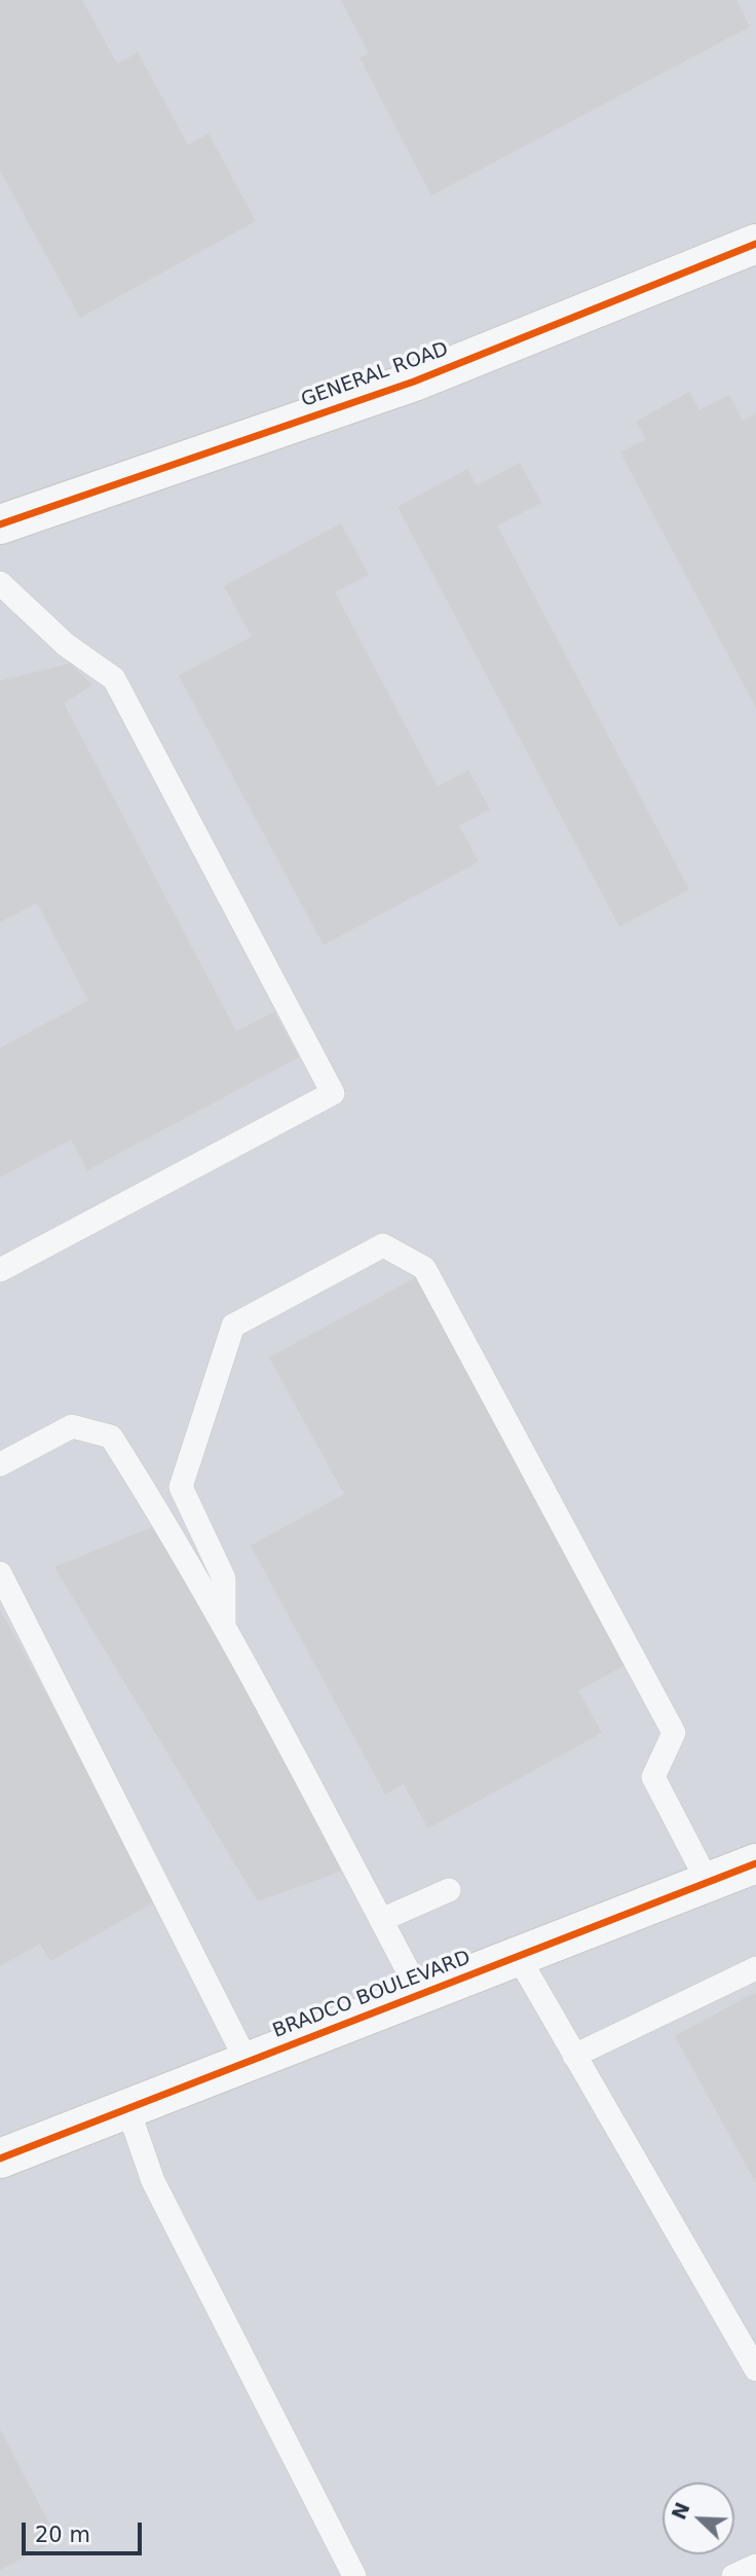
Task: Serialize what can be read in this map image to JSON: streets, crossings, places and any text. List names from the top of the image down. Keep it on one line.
{"streets":{"street":["GENERAL ROAD","BRADCO BOULEVARD"]},"scale_bar":"20 m","north":"top left"}
